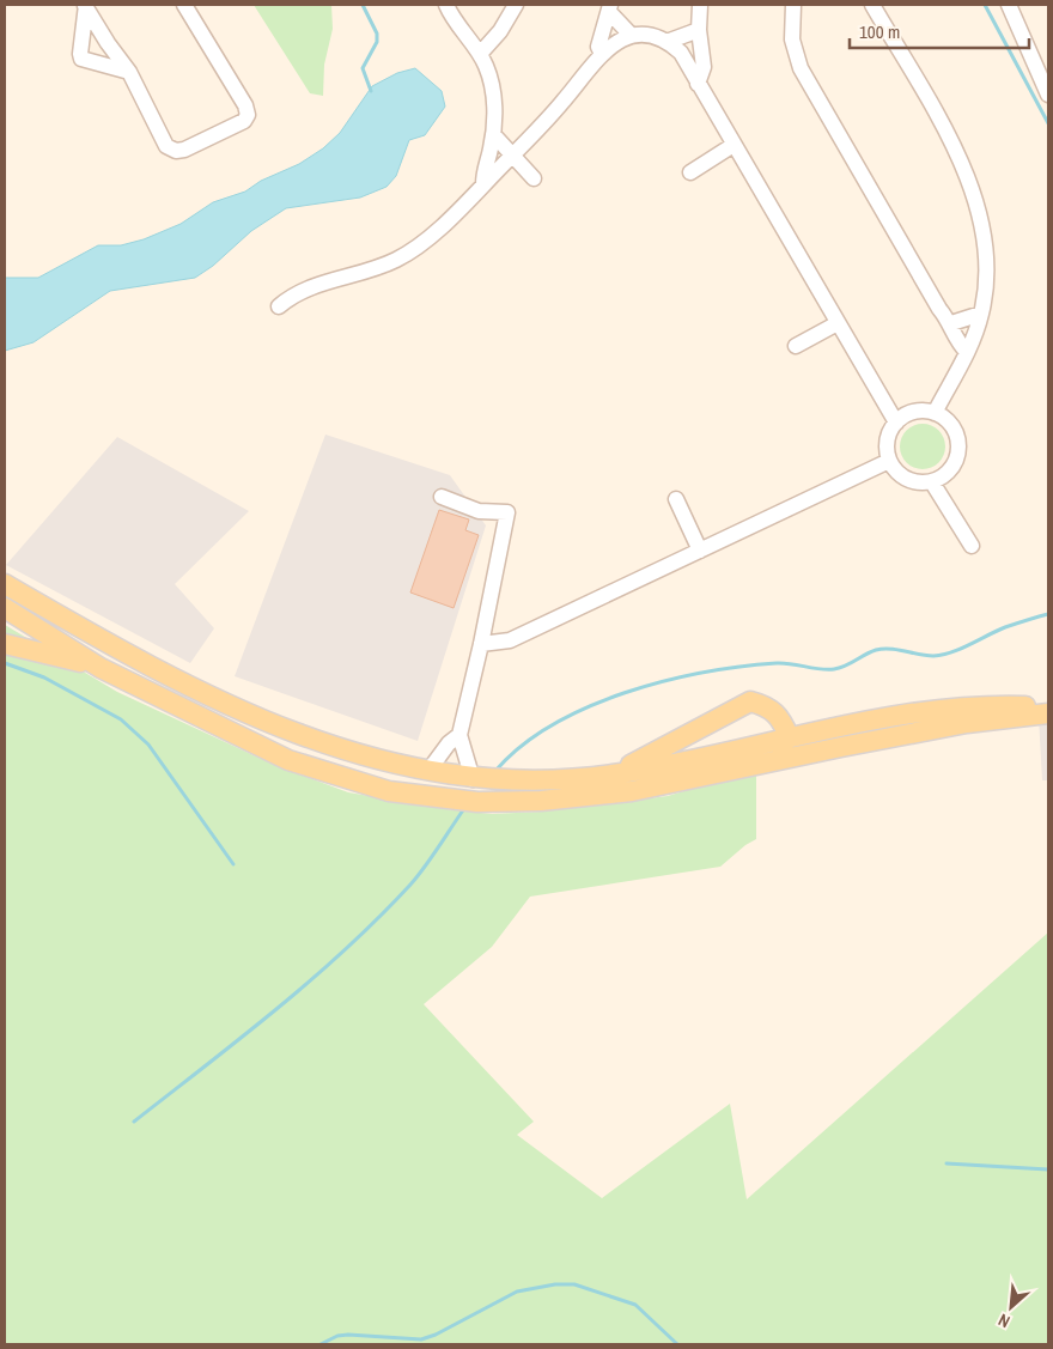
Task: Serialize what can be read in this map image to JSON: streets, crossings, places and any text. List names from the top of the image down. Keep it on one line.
{"scale_bar":"100 m","north":"bottom left"}
